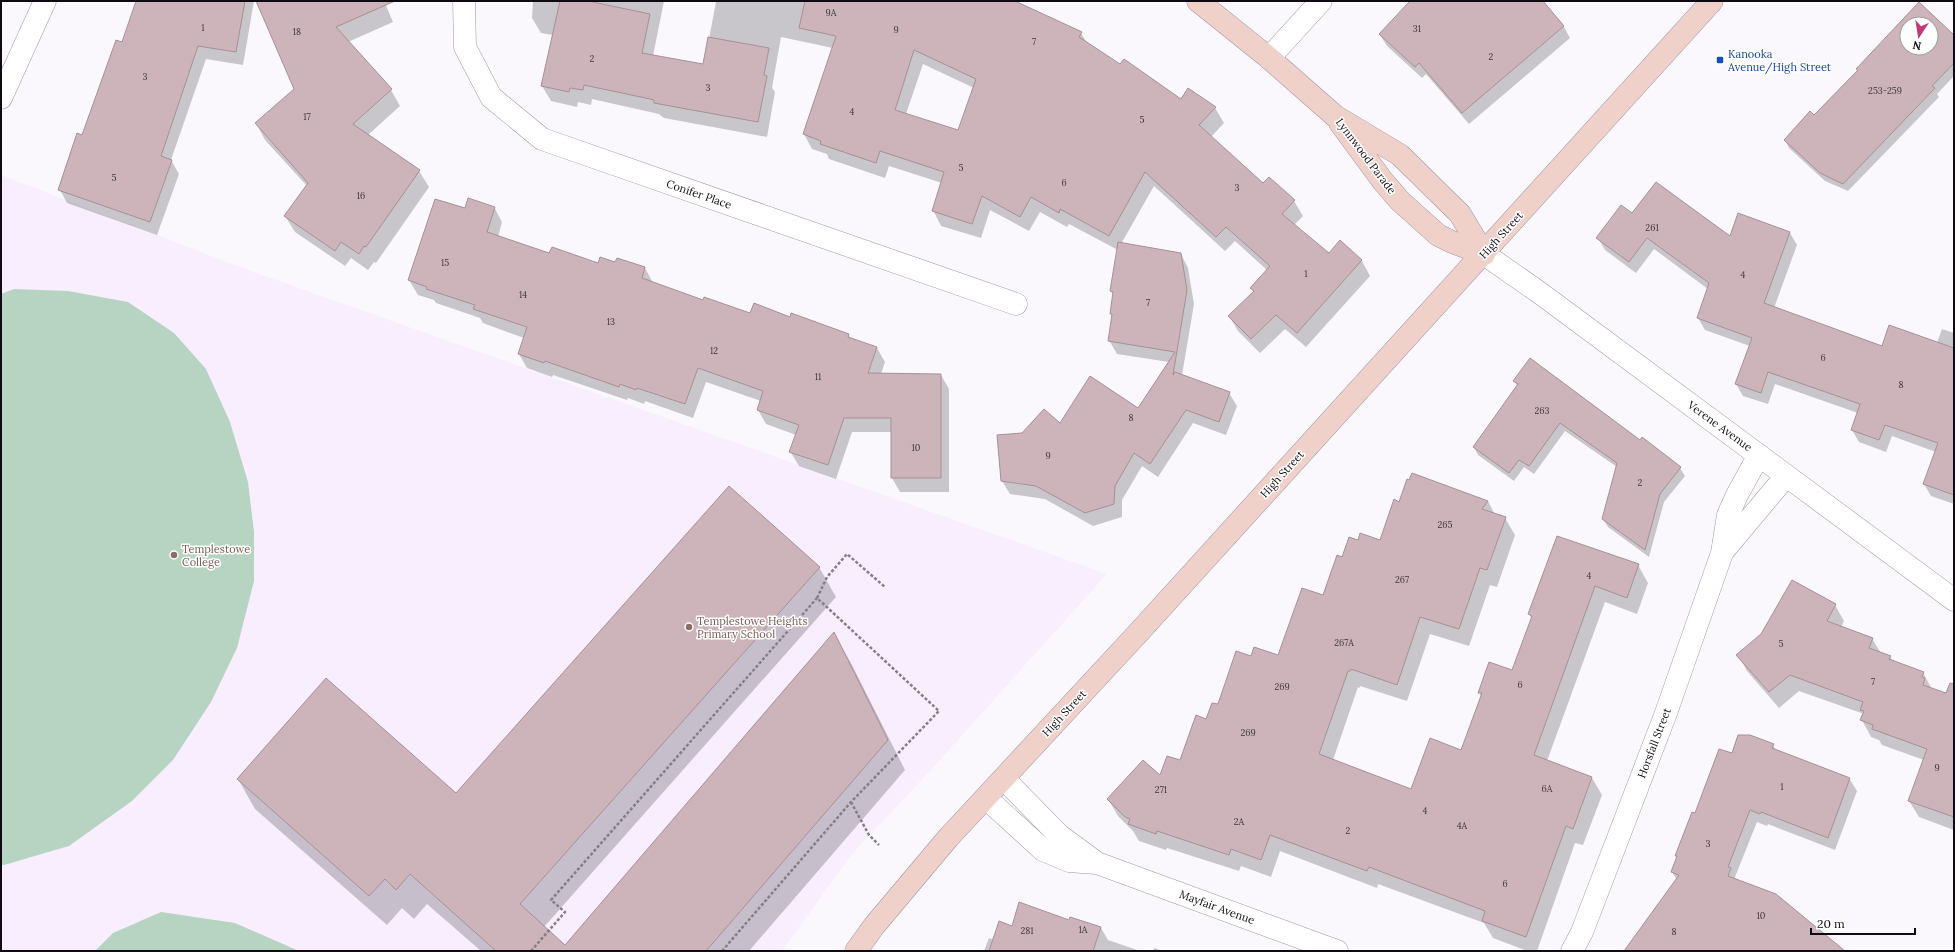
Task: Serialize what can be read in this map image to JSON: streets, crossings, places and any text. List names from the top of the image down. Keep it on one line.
{"streets":{"main road":["Lynnwood Parade","High Street"],"street":["Conifer Place","Verene Avenue","Horsfall Street","Mayfair Avenue"]},"crossings":[["Lynnwood Parade","High Street"],["Lynnwood Parade","Verene Avenue"],["High Street","Verene Avenue"],["High Street","Mayfair Avenue"],["Verene Avenue","Horsfall Street"]],"places":{"transit":["Kanooka Avenue/High Street"],"other":["Templestowe College","Templestowe Heights Primary School"]},"house_numbers":["9A","1","31","9","18","7","2","2","3","3","253-259","4","17","5","5","5","6","3","16","261","15","1","4","14","7","13","12","6","11","8","263","8","10","9","2","265","4","267","267A","5","7","6","269","269","9","1","6A","271","4","2A","4A","2","3","6","10","1A","281","8"],"scale_bar":"20 m","north":"bottom"}
